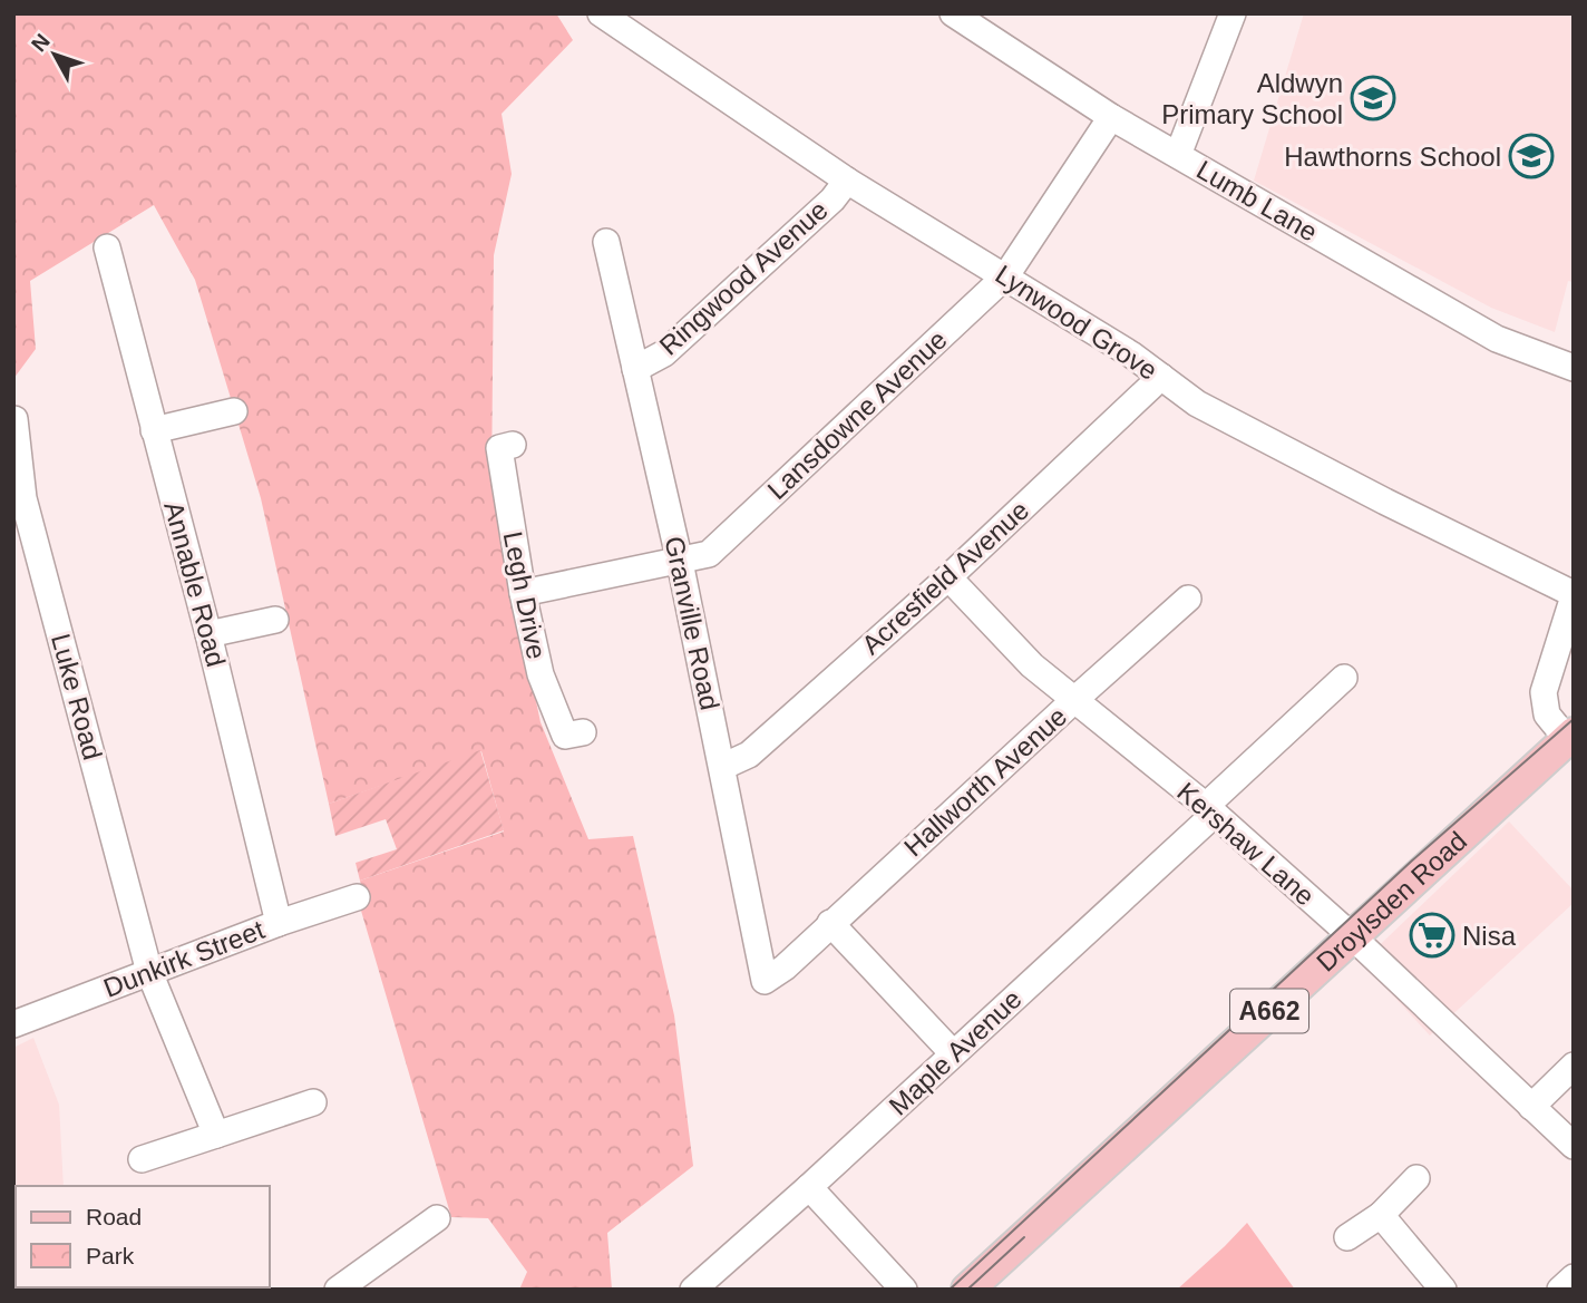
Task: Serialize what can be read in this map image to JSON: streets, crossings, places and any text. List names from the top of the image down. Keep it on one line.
{"streets":{"main road":["Droylsden Road","A662"],"street":["Lumb Lane","Ringwood Avenue","Lynwood Grove","Lansdowne Avenue","Acresfield Avenue","Annable Road","Legh Drive","Granville Road","Luke Road","Hallworth Avenue","Kershaw Lane","Dunkirk Street","Maple Avenue"]},"crossings":[["Lumb Lane","Lansdowne Avenue"],["Ringwood Avenue","Lynwood Grove"],["Ringwood Avenue","Granville Road"],["Lynwood Grove","Lansdowne Avenue"],["Lynwood Grove","Acresfield Avenue"],["Lansdowne Avenue","Legh Drive"],["Lansdowne Avenue","Granville Road"],["Acresfield Avenue","Granville Road"],["Acresfield Avenue","Kershaw Lane"],["Annable Road","Dunkirk Street"],["Granville Road","Hallworth Avenue"],["Luke Road","Dunkirk Street"],["Hallworth Avenue","Kershaw Lane"],["Kershaw Lane","Droylsden Road"],["Kershaw Lane","Maple Avenue"]],"places":{"school or university":["Aldwyn Primary School","Hawthorns School"],"supermarket":["Nisa"]},"legend":["Road","Park"],"north":"top left"}
